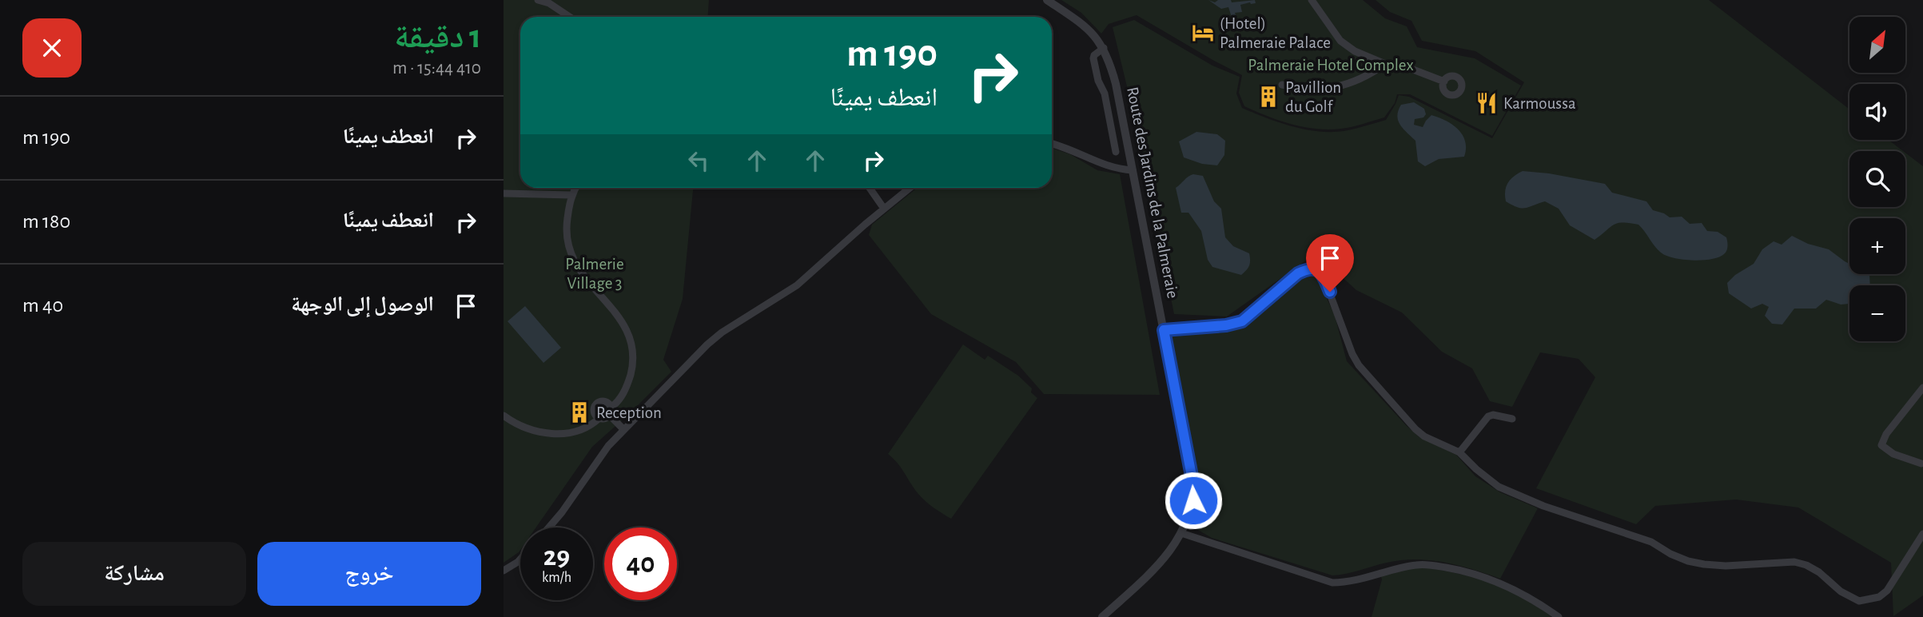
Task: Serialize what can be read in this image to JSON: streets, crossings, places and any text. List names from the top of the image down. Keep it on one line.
{"streets":{"street":["Route des Jardins de la Palmeraie"]},"parks":["Palmeraie Hotel Complex","Palmerie Village 3"],"places":{"hotel":["(Hotel) Palmeraie Palace"],"building":["Pavillion du Golf","Reception"],"restaurant":["Karmoussa"]},"north":"top right","page":{"heading":["1 دقيقة","410 m · 15:44"],"map_buttons":["+","−"],"turn":["190 m","انعطف يمينًا"],"list":[{"name":"انعطف يمينًا","value":"190 m"},{"name":"انعطف يمينًا","value":"180 m"},{"name":"الوصول إلى الوجهة","value":"40 m"}],"speed":"29 km/h","limit":"40","buttons":["خروج","مشاركة"]}}
